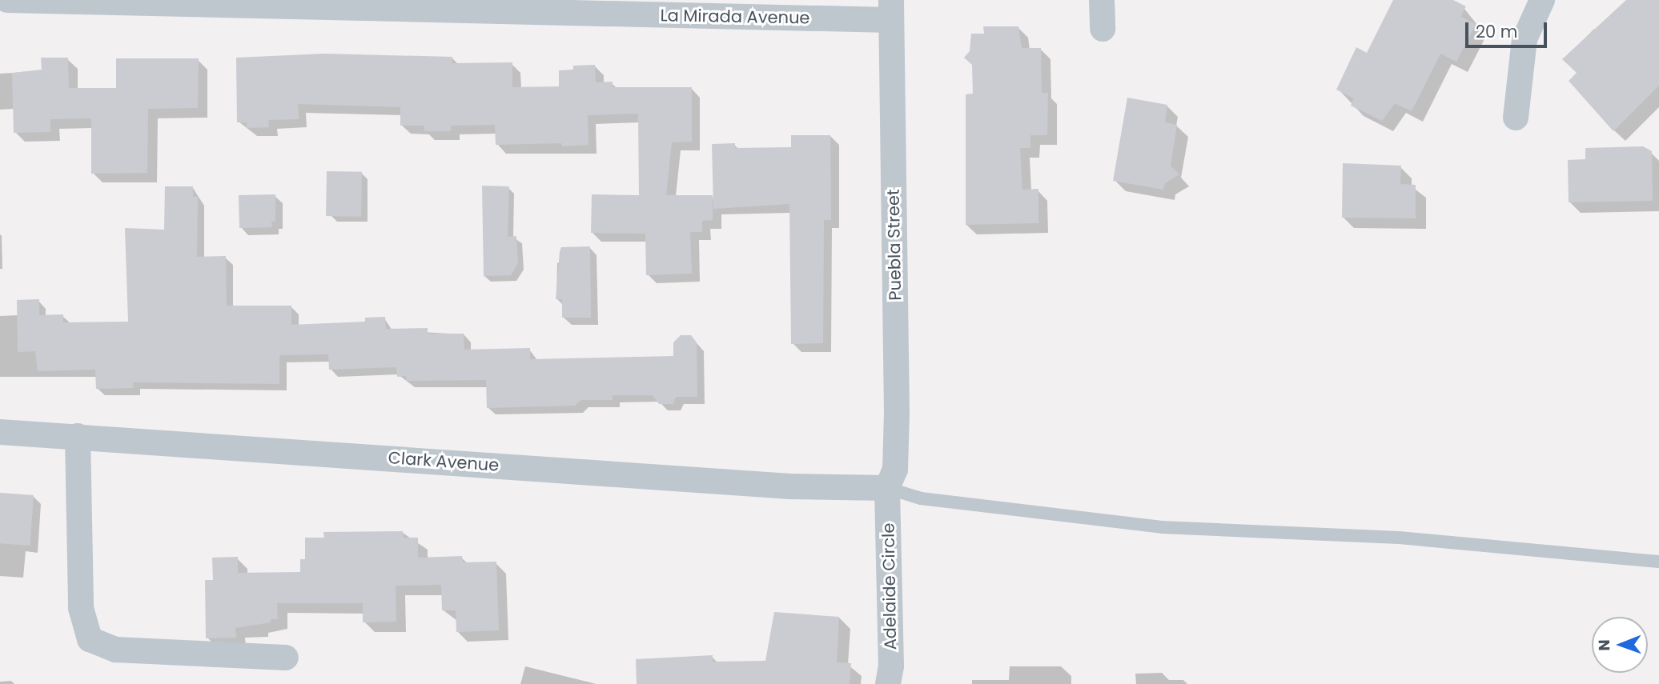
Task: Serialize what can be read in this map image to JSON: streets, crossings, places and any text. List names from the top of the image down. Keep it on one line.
{"streets":{"street":["La Mirada Avenue","Puebla Street","Clark Avenue","Adelaide Circle"]},"crossings":[["La Mirada Avenue","Puebla Street"],["Puebla Street","Clark Avenue"],["Puebla Street","Adelaide Circle"],["Clark Avenue","Adelaide Circle"]],"scale_bar":"20 m","north":"left"}
